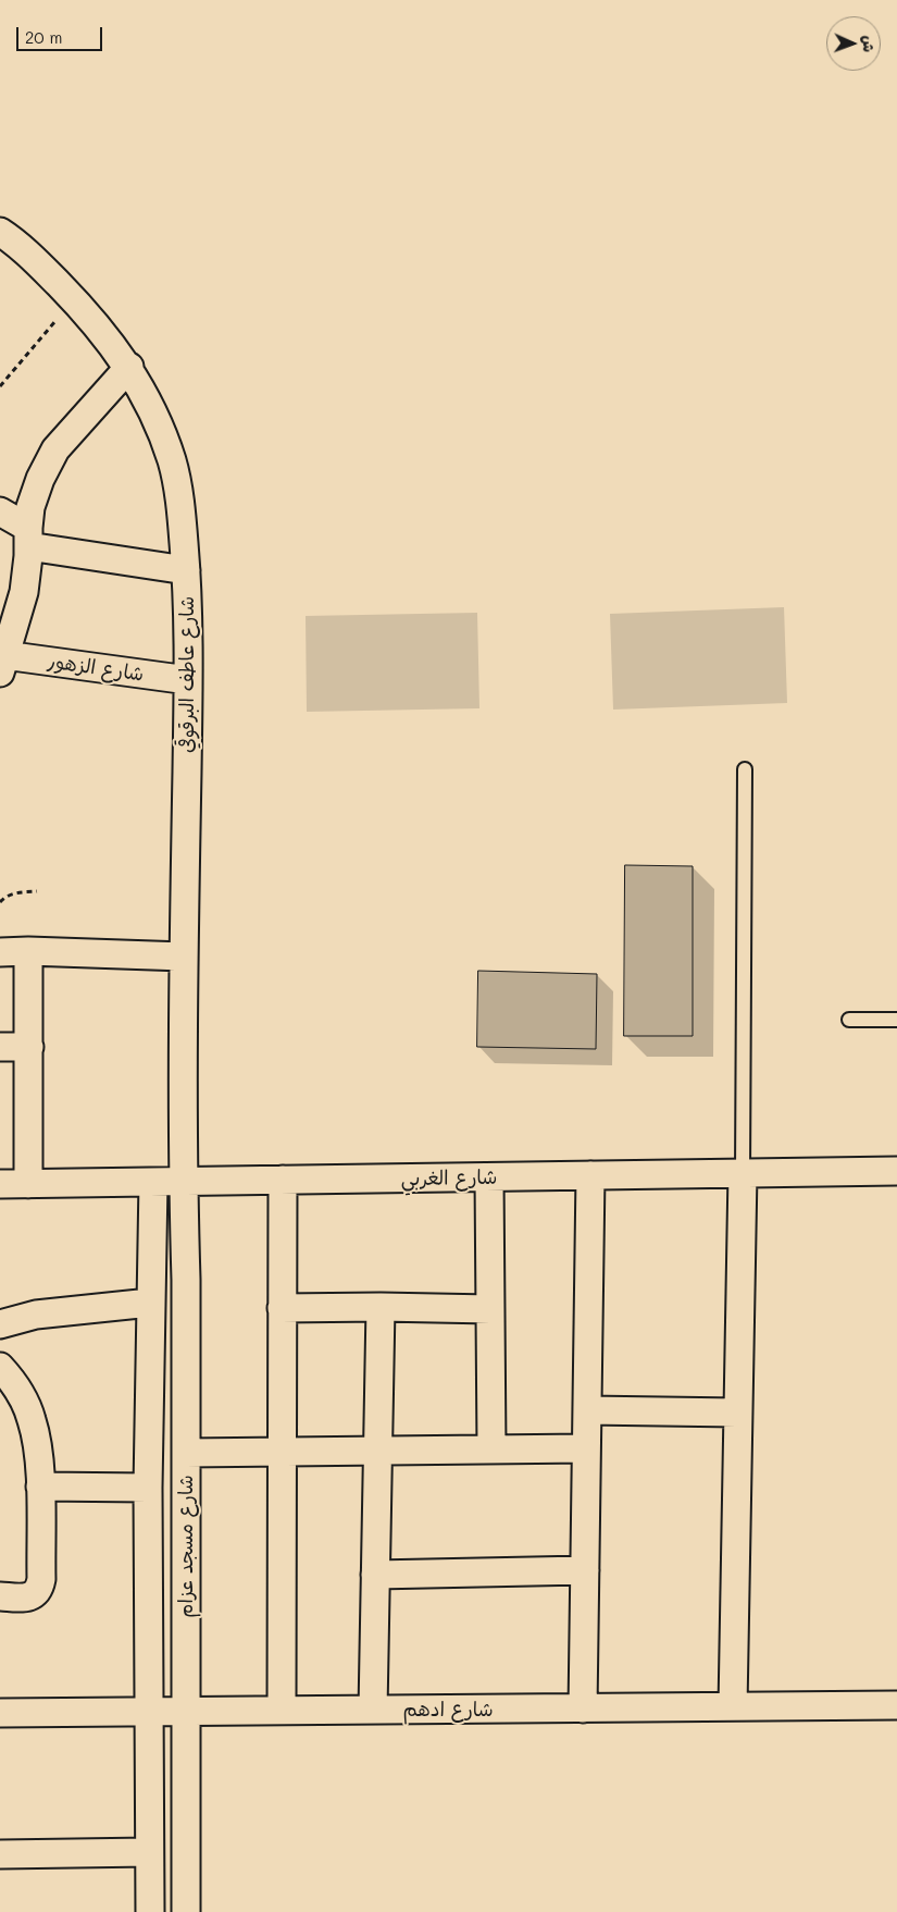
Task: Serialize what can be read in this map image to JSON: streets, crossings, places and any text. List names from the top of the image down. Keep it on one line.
{"streets":{"street":["شارع الزهور","شارع عاطف البرقوقي","شارع الغربي","شارع مسجد عزام","شارع ادهم"]},"crossings":[["شارع الزهور","شارع عاطف البرقوقي"],["شارع عاطف البرقوقي","شارع الغربي"],["شارع عاطف البرقوقي","شارع مسجد عزام"],["شارع الغربي","شارع مسجد عزام"],["شارع مسجد عزام","شارع ادهم"]],"scale_bar":"20 m","north":"right"}
